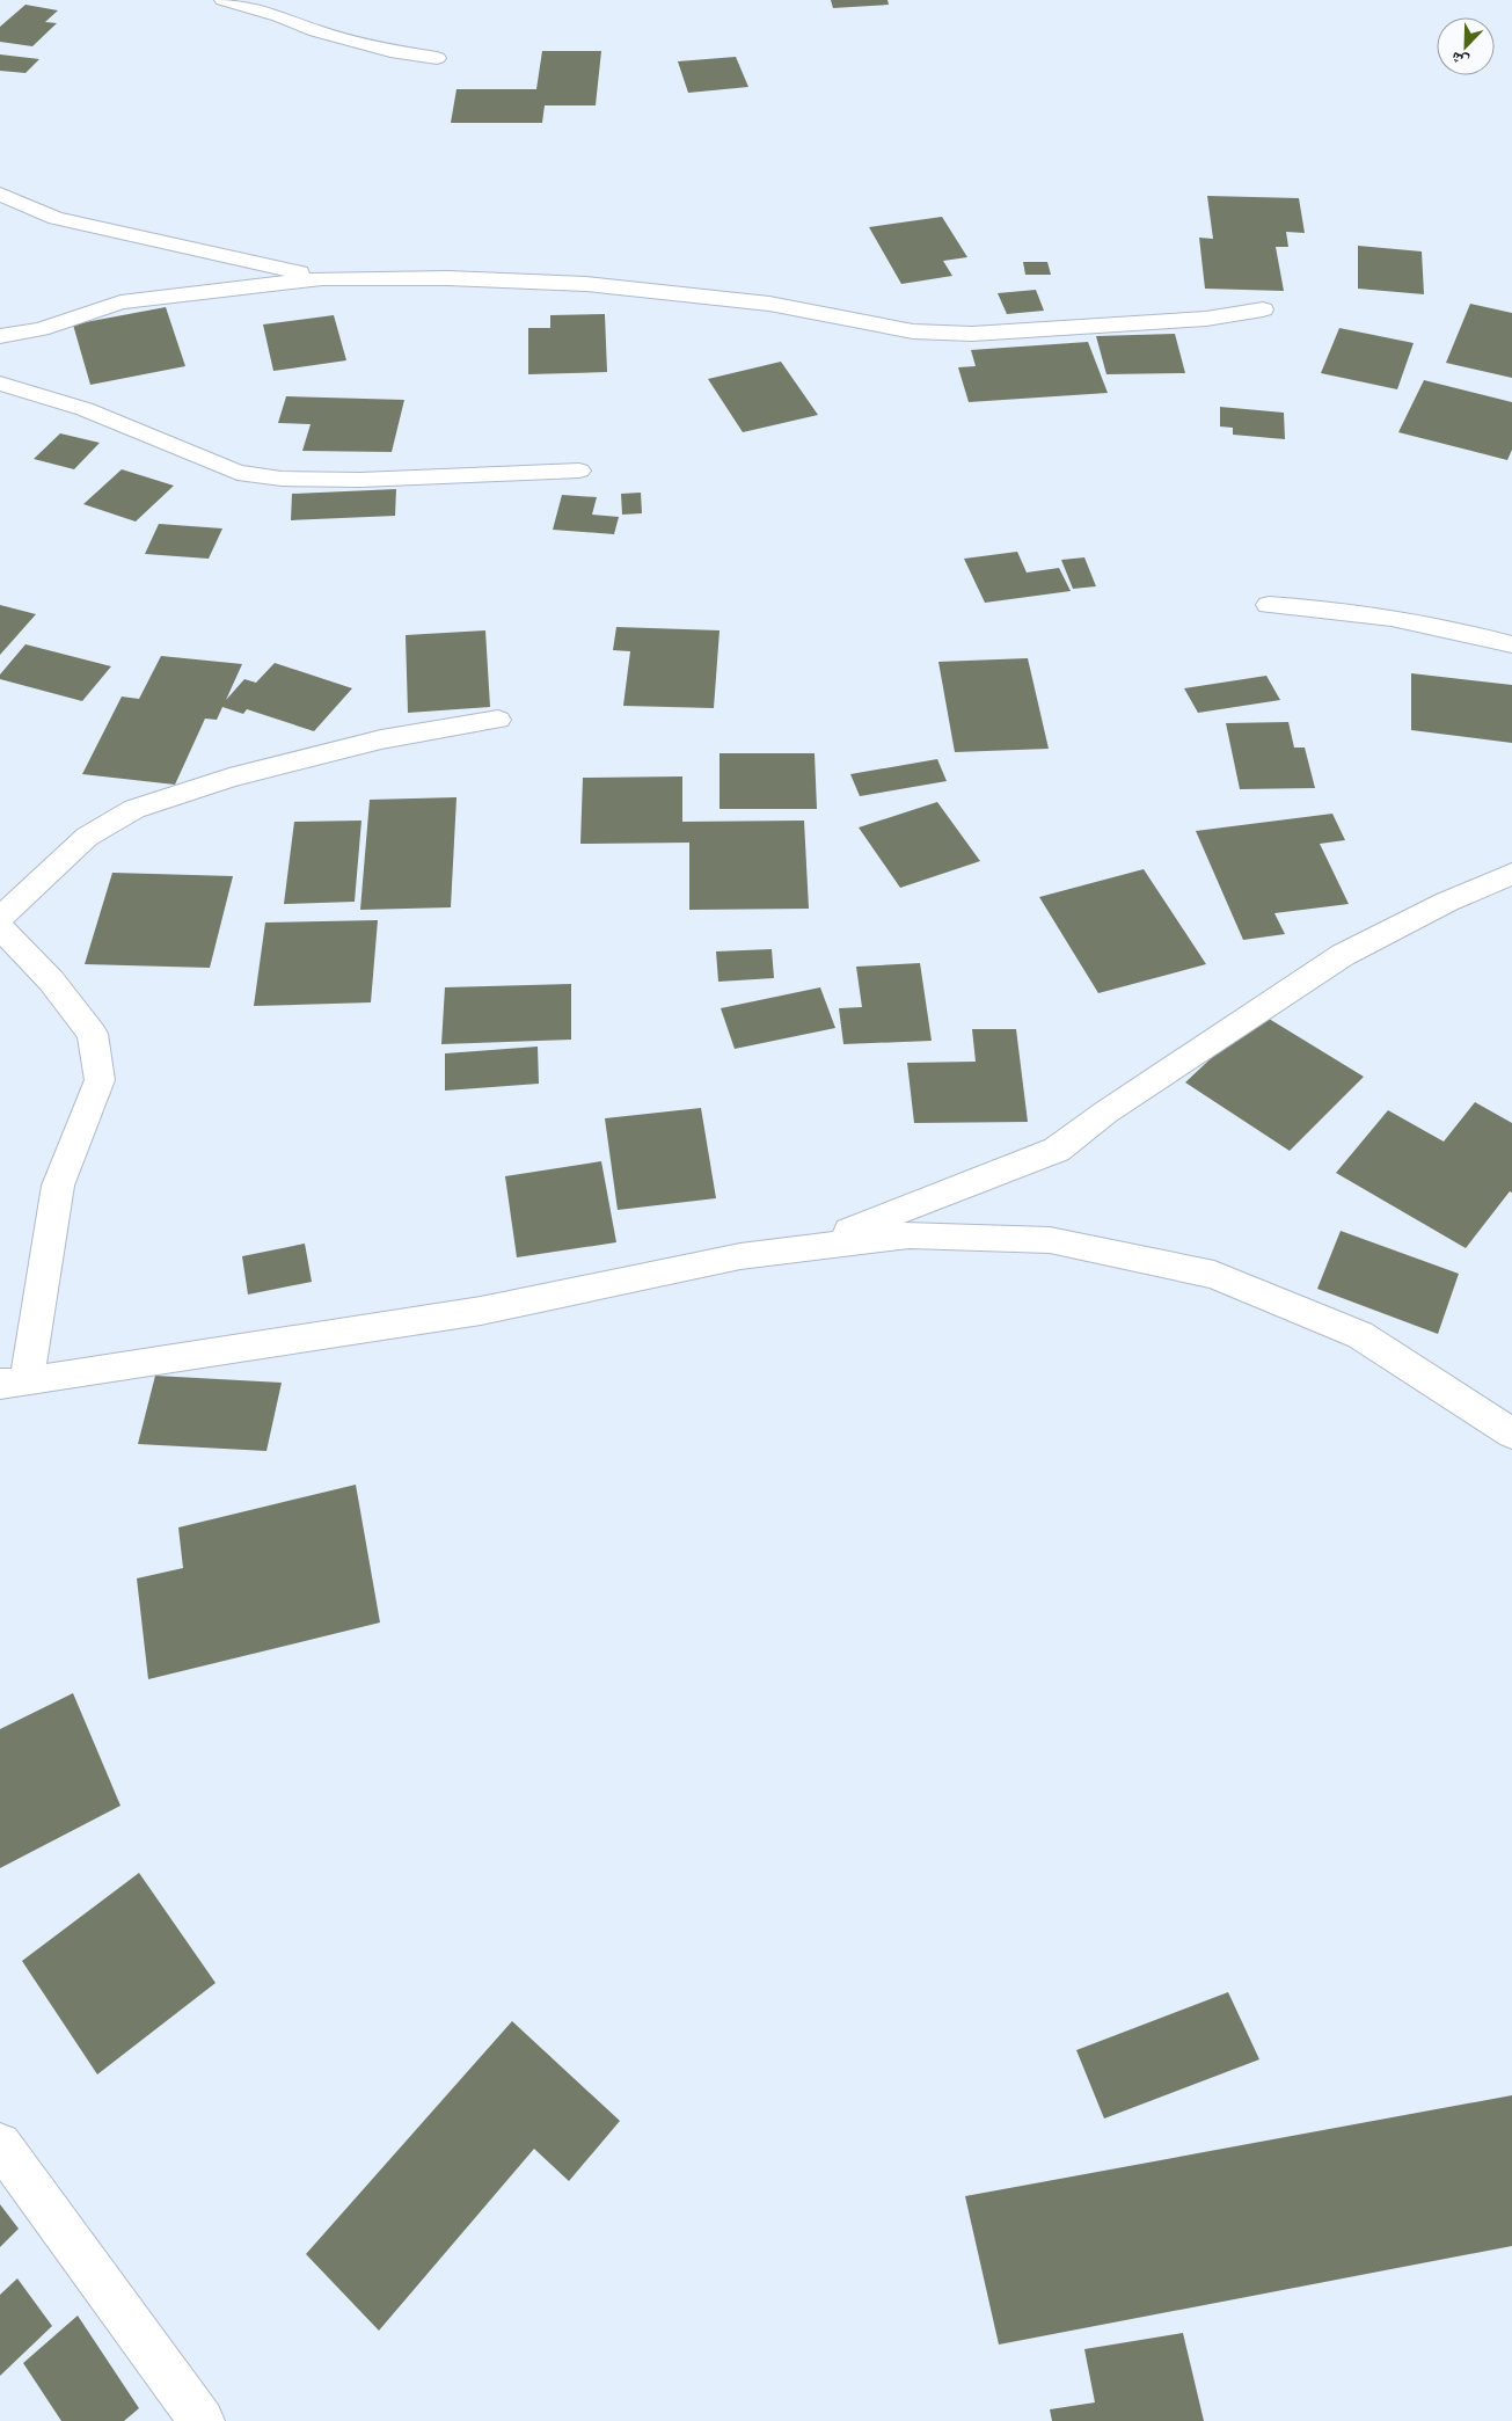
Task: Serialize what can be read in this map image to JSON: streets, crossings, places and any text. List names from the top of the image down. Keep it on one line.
{"north":"bottom left"}
